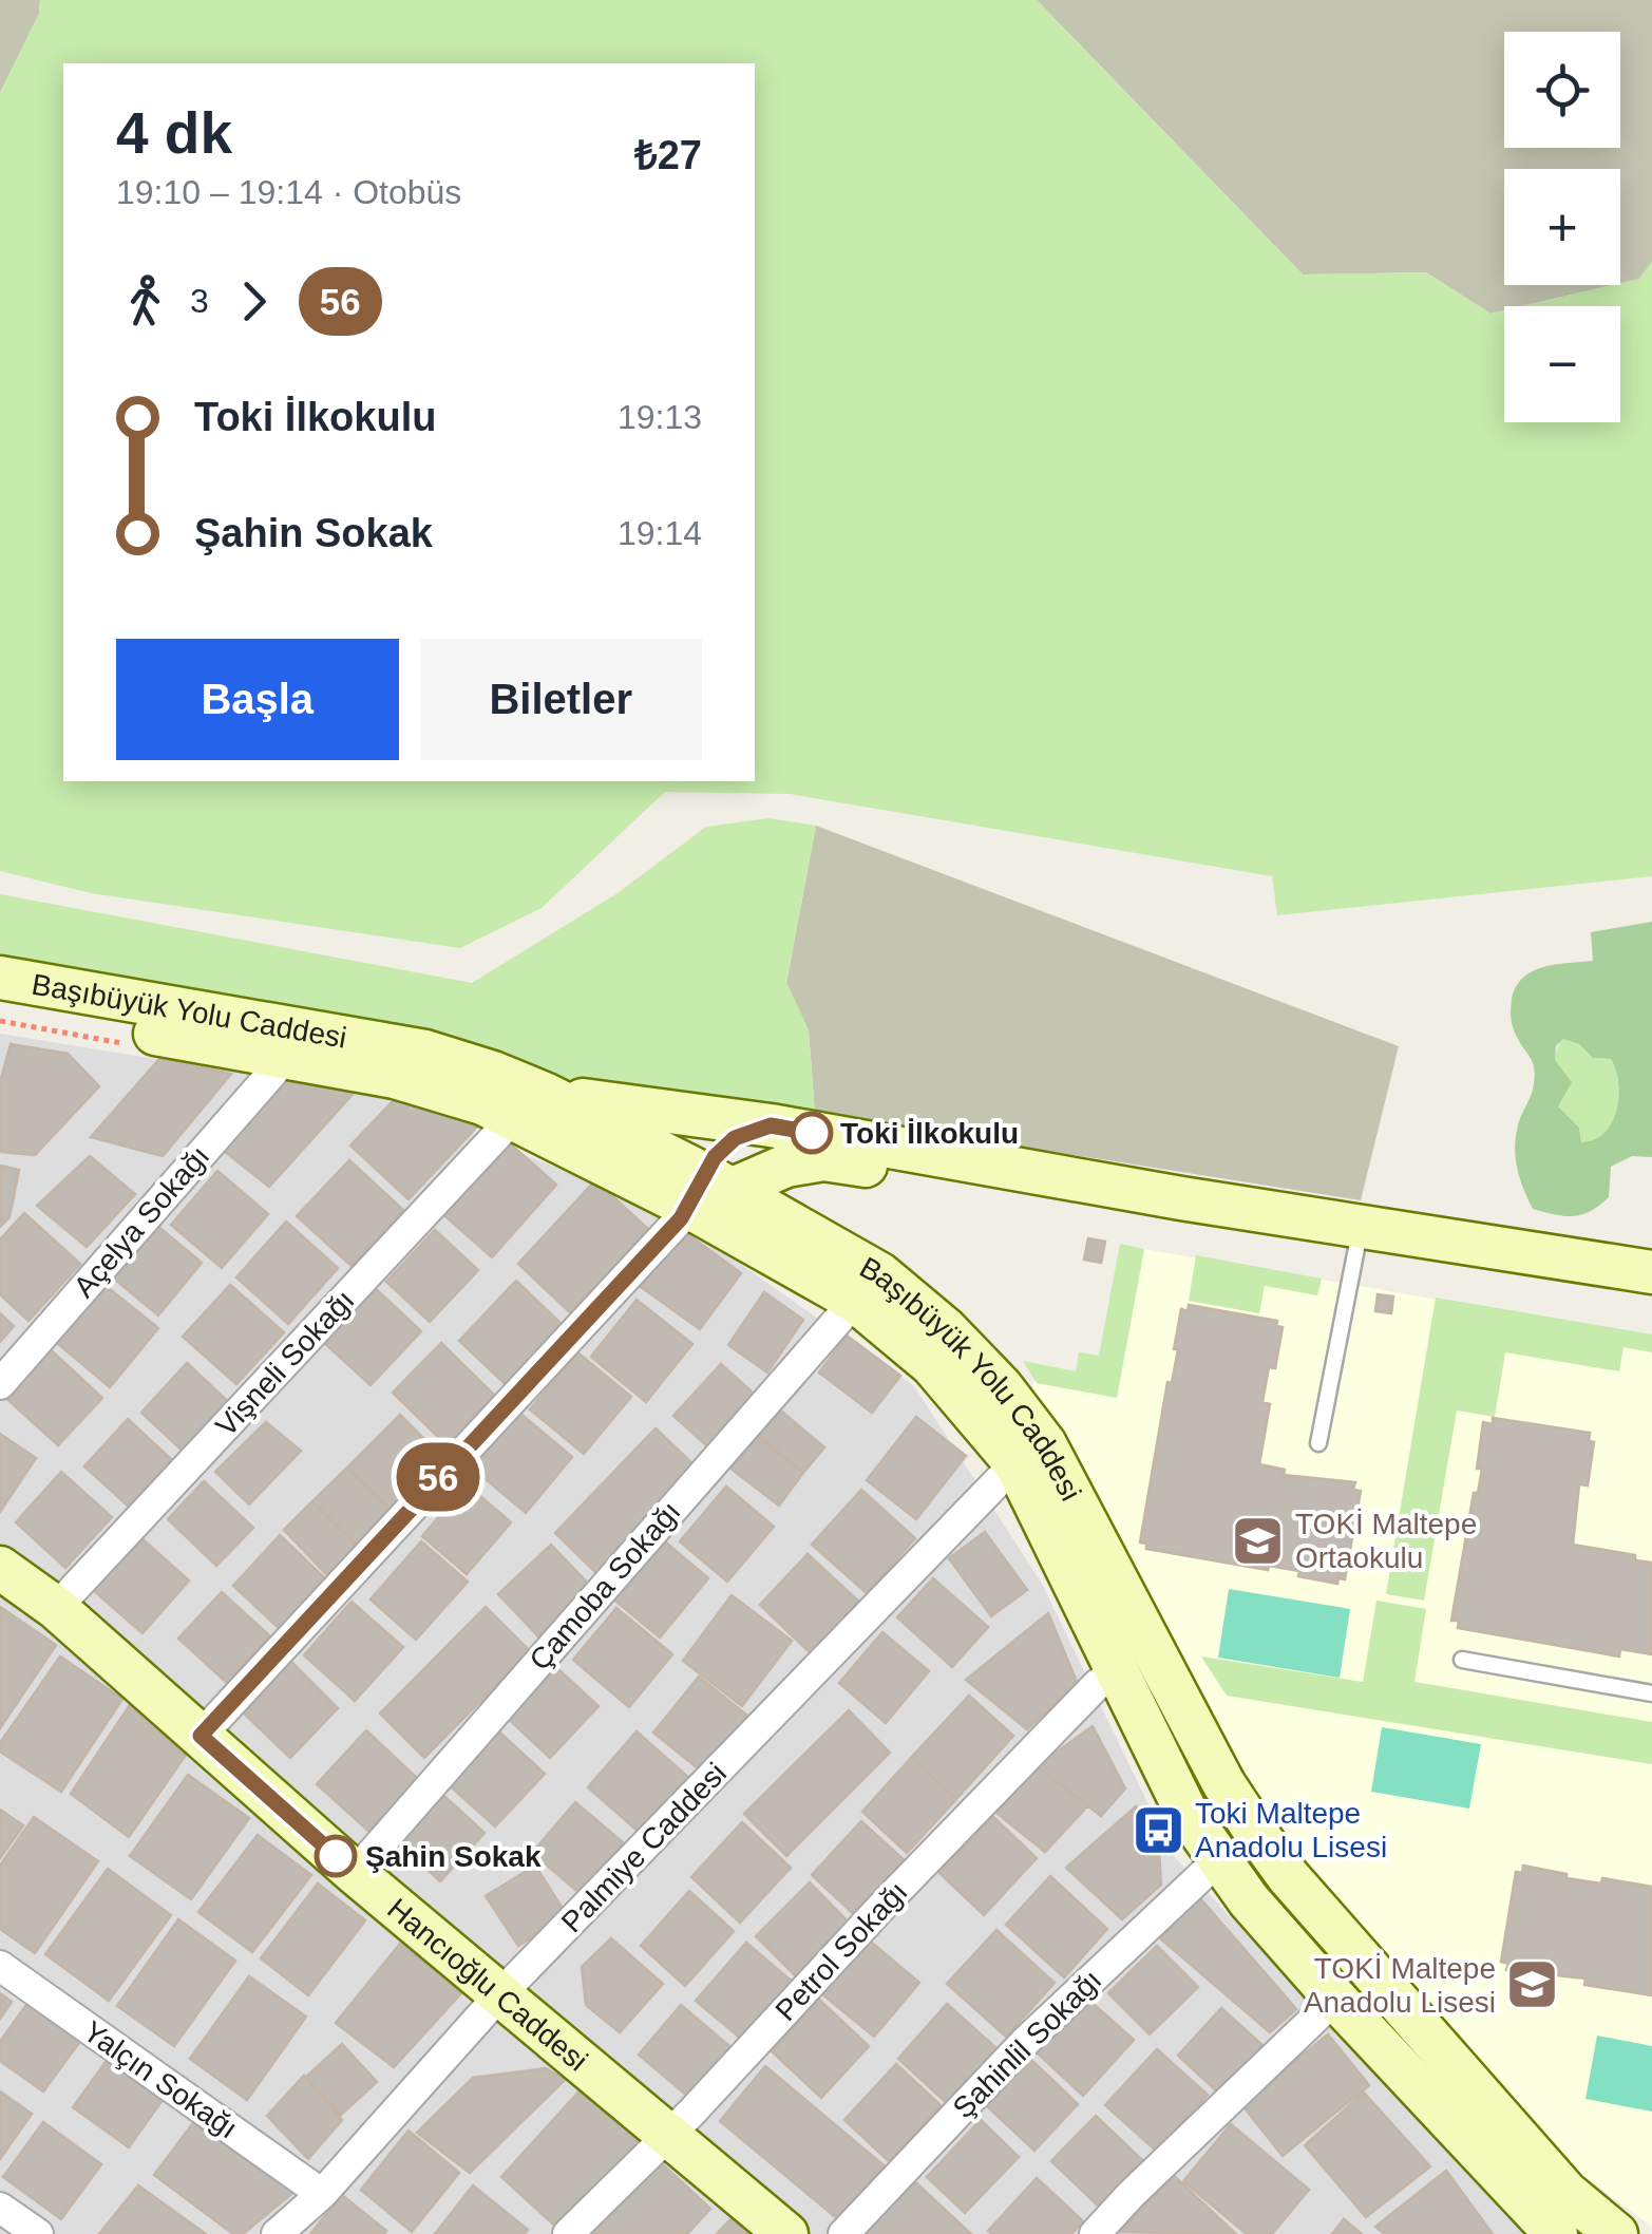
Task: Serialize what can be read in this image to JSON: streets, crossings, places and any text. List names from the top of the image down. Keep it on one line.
{"streets":{"main road":["Başıbüyük Yolu Caddesi","Hancıoğlu Caddesi"],"street":["Açelya Sokağı","Vişneli Sokağı","Çamoba Sokağı","Palmiye Caddesi","Petrol Sokağı","Şahinlil Sokağı","Yalçın Sokağı"]},"crossings":[["Başıbüyük Yolu Caddesi","Açelya Sokağı"],["Başıbüyük Yolu Caddesi","Vişneli Sokağı"],["Başıbüyük Yolu Caddesi","Çamoba Sokağı"],["Başıbüyük Yolu Caddesi","Palmiye Caddesi"],["Başıbüyük Yolu Caddesi","Petrol Sokağı"],["Başıbüyük Yolu Caddesi","Şahinlil Sokağı"],["Vişneli Sokağı","Hancıoğlu Caddesi"],["Çamoba Sokağı","Hancıoğlu Caddesi"],["Palmiye Caddesi","Hancıoğlu Caddesi"],["Palmiye Caddesi","Yalçın Sokağı"],["Petrol Sokağı","Hancıoğlu Caddesi"]],"places":{"other":["Toki İlkokulu","Şahin Sokak"],"school or university":["TOKİ Maltepe Ortaokulu","TOKİ Maltepe Anadolu Lisesi"],"bus stop":["Toki Maltepe Anadolu Lisesi"]},"lines":["bus line 56"],"page":{"on_map":"56","map_buttons":["+","−"],"heading":["4 dk","19:10 – 19:14 · Otobüs","₺27"],"legs":["3","56"],"list":[{"name":"Toki İlkokulu","value":"19:13"},{"name":"Şahin Sokak","value":"19:14"}],"buttons":["Başla","Biletler"]}}
